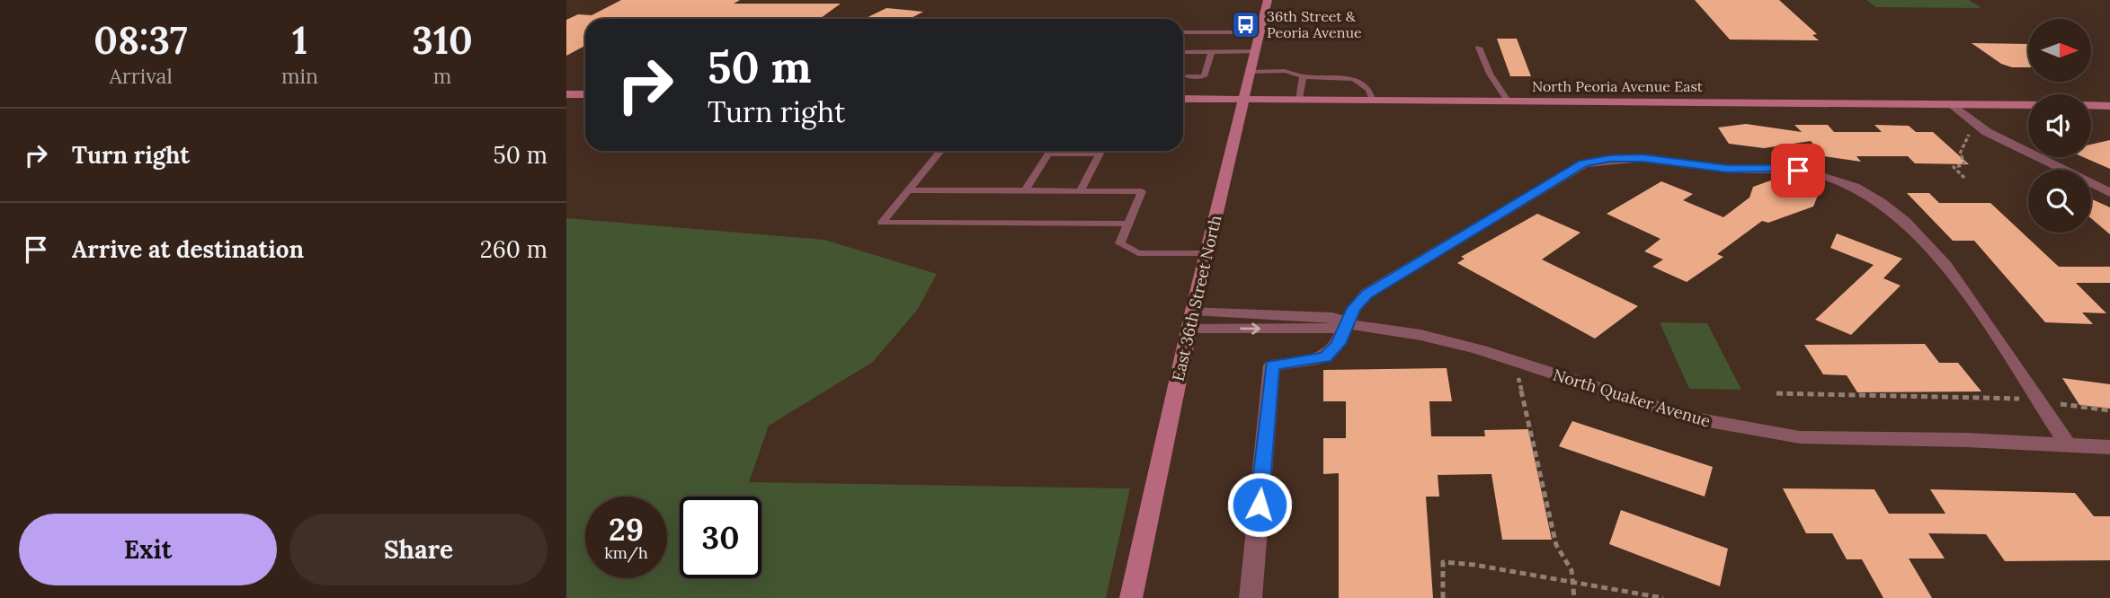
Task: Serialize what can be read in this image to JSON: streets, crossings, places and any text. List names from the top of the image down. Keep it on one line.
{"streets":{"main road":["North Peoria Avenue East","East 36th Street North"],"street":["North Quaker Avenue"]},"crossings":[["North Peoria Avenue East","East 36th Street North"],["East 36th Street North","North Quaker Avenue"]],"places":{"bus stop":["36th Street & Peoria Avenue"]},"north":"right","page":{"eta":["08:37","Arrival","1","min","310","m"],"turn":["50 m","Turn right"],"list":[{"name":"Turn right","value":"50 m"},{"name":"Arrive at destination","value":"260 m"}],"speed":"29 km/h","limit":"30","buttons":["Exit","Share"]}}
